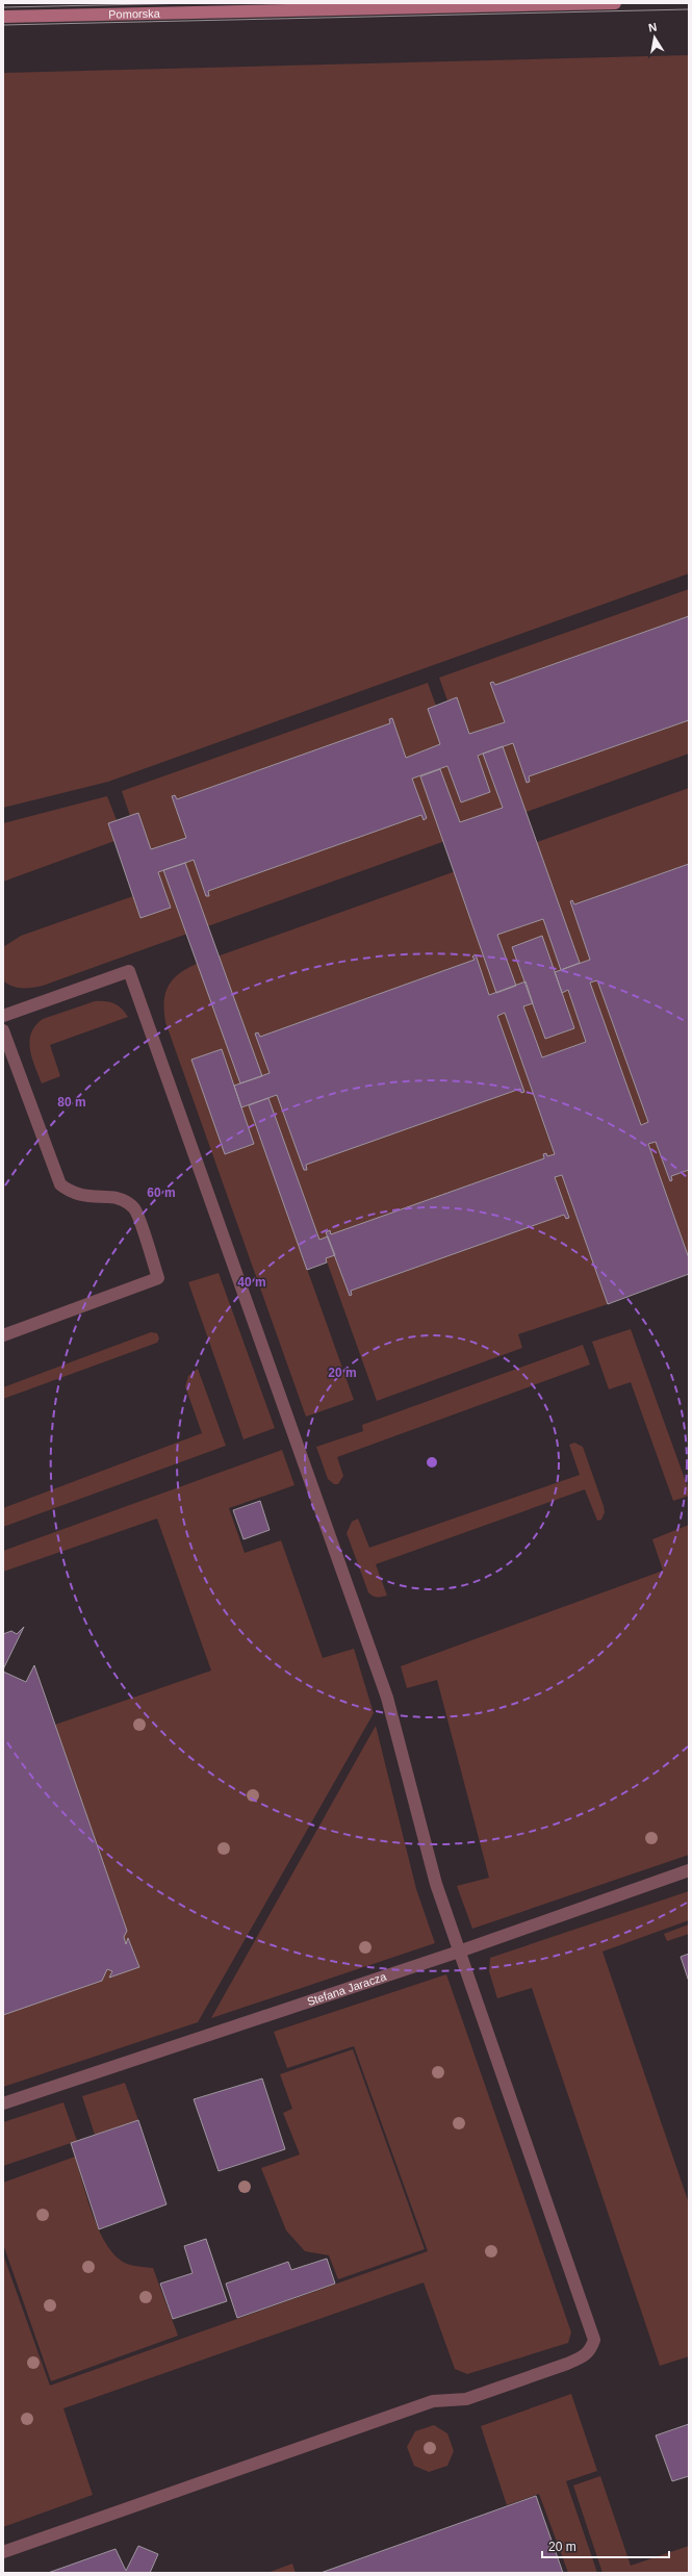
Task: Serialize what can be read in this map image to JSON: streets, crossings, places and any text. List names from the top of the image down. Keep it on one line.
{"streets":{"street":["Pomorska","Stefana Jaracza"]},"scale_bar":"20 m","north":"top","rings":["80 m","60 m","40 m","20 m"]}
